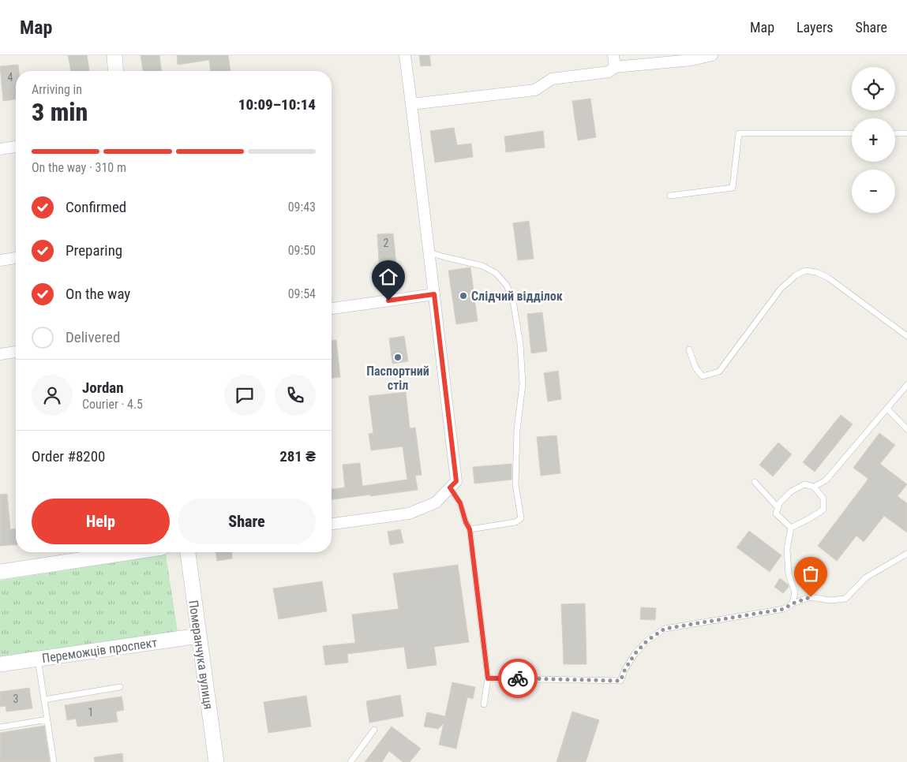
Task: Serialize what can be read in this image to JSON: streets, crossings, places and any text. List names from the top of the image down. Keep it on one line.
{"streets":{"street":["Переможців проспект","Померанчука вулиця"]},"crossings":[["Переможців проспект","Померанчука вулиця"]],"places":["Слідчий відділок","Паспортний стіл"],"house_numbers":["4","2","3","1"],"page":{"header":"Map","nav":["Map","Layers","Share"],"map_buttons":["+","−"],"heading":["3 min","Arriving in","10:09–10:14"],"panel":["Jordan","Courier · 4.5","Order #8200","281 ₴"],"bar":"On the way · 310 m","list":[["Confirmed","09:43"],["Preparing","09:50"],["On the way","09:54"],"Delivered"],"buttons":["Help","Share"]}}
